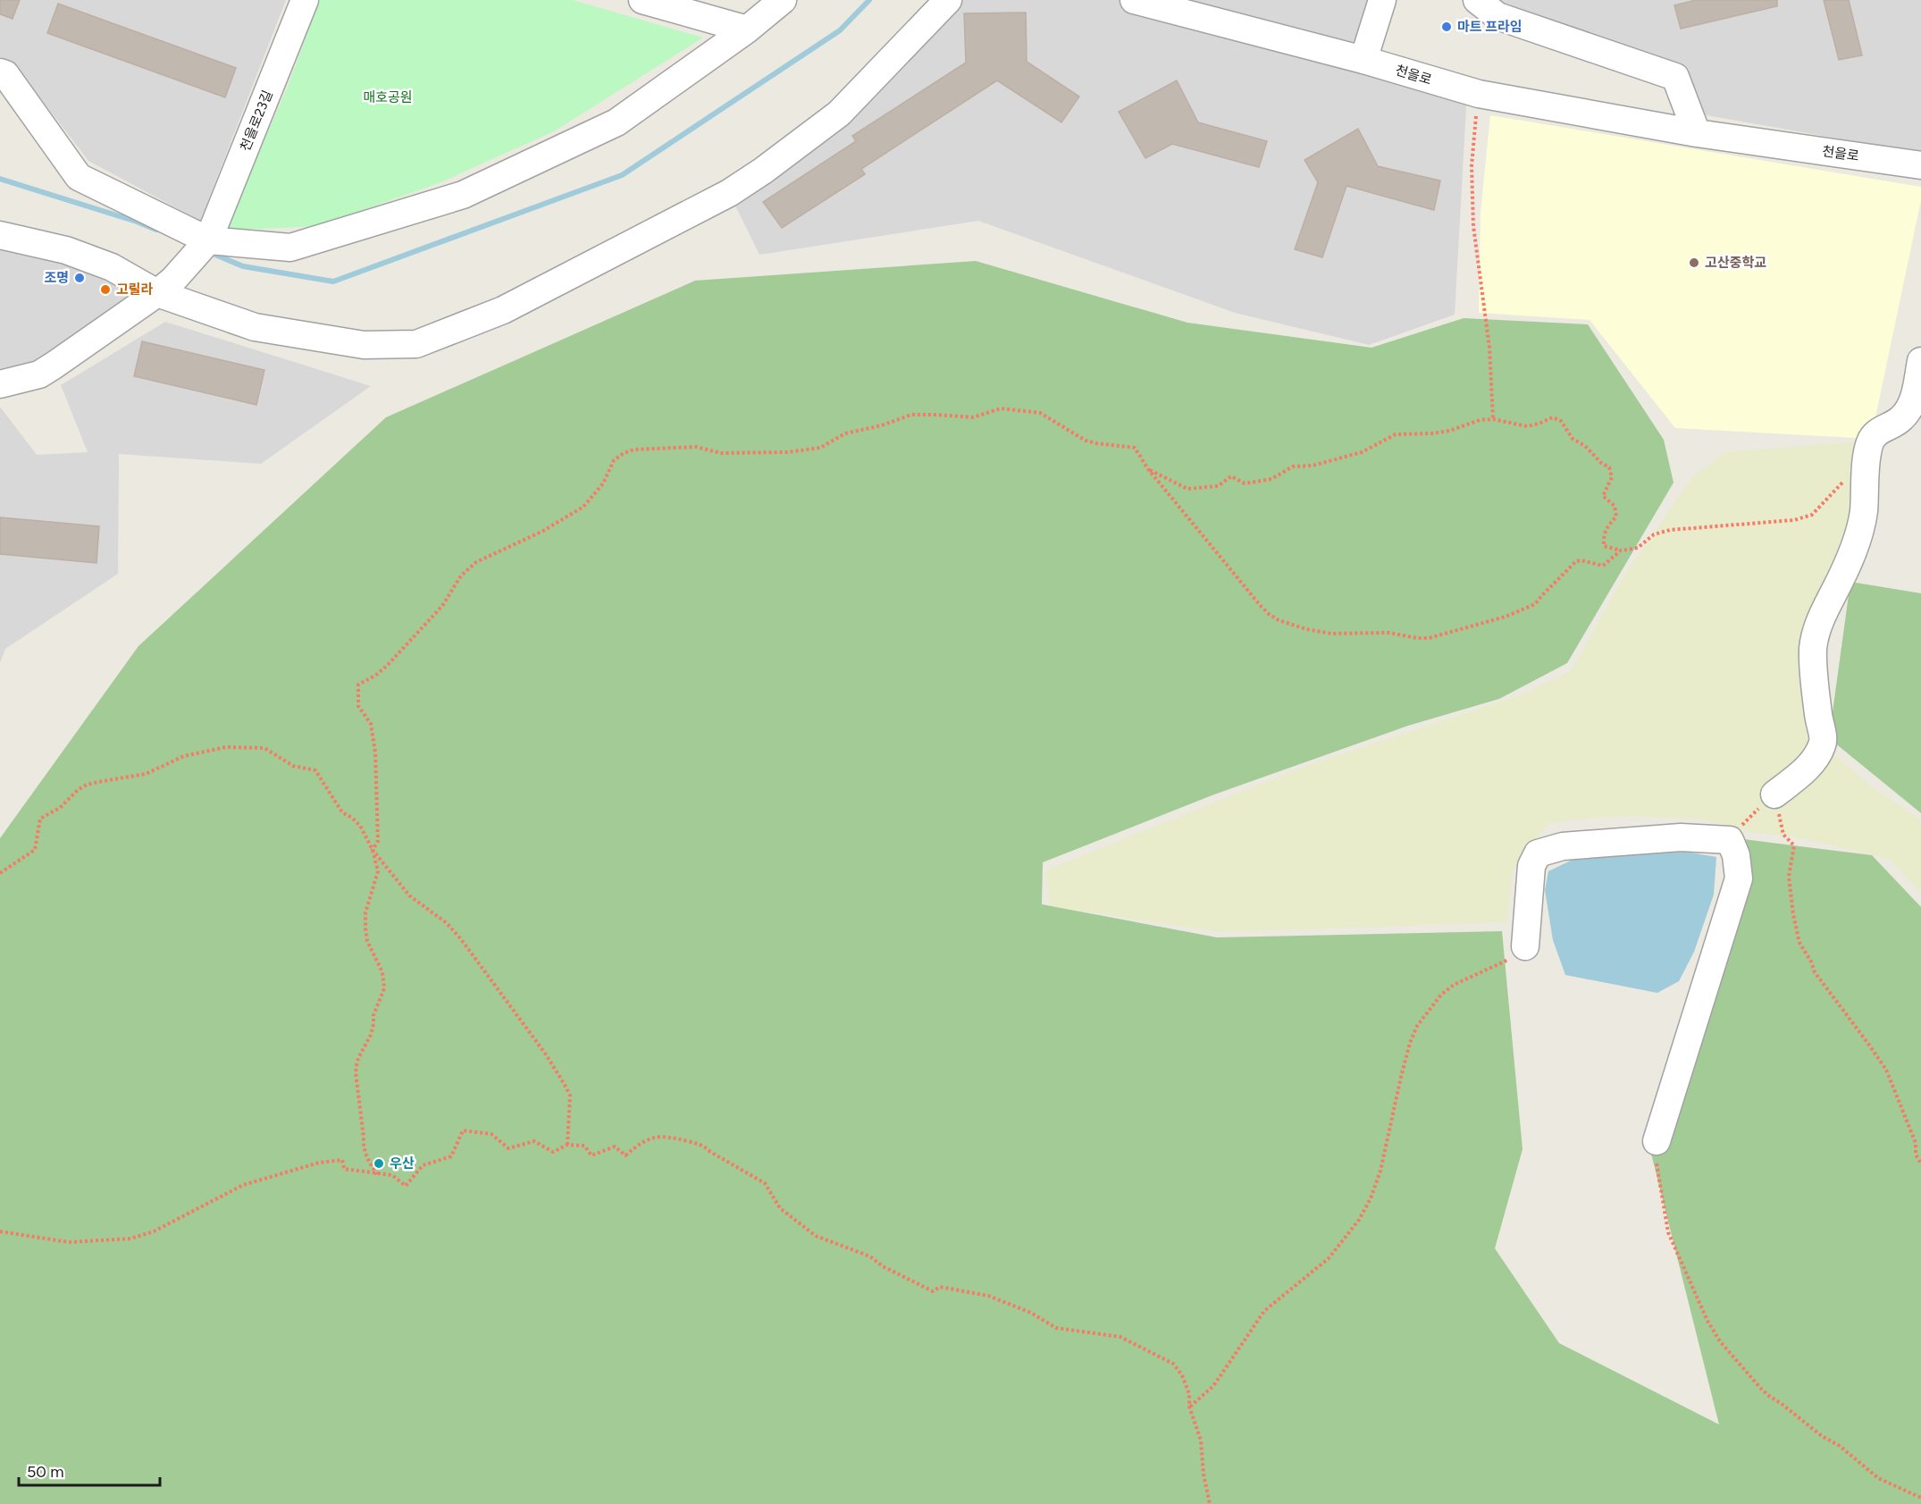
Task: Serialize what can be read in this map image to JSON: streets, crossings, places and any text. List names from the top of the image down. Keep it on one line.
{"streets":{"street":["천을로","천을로23길"]},"parks":["매호공원"],"places":["마트 프라임","고산중학교","조명","고릴라","우산"],"scale_bar":"50 m"}
